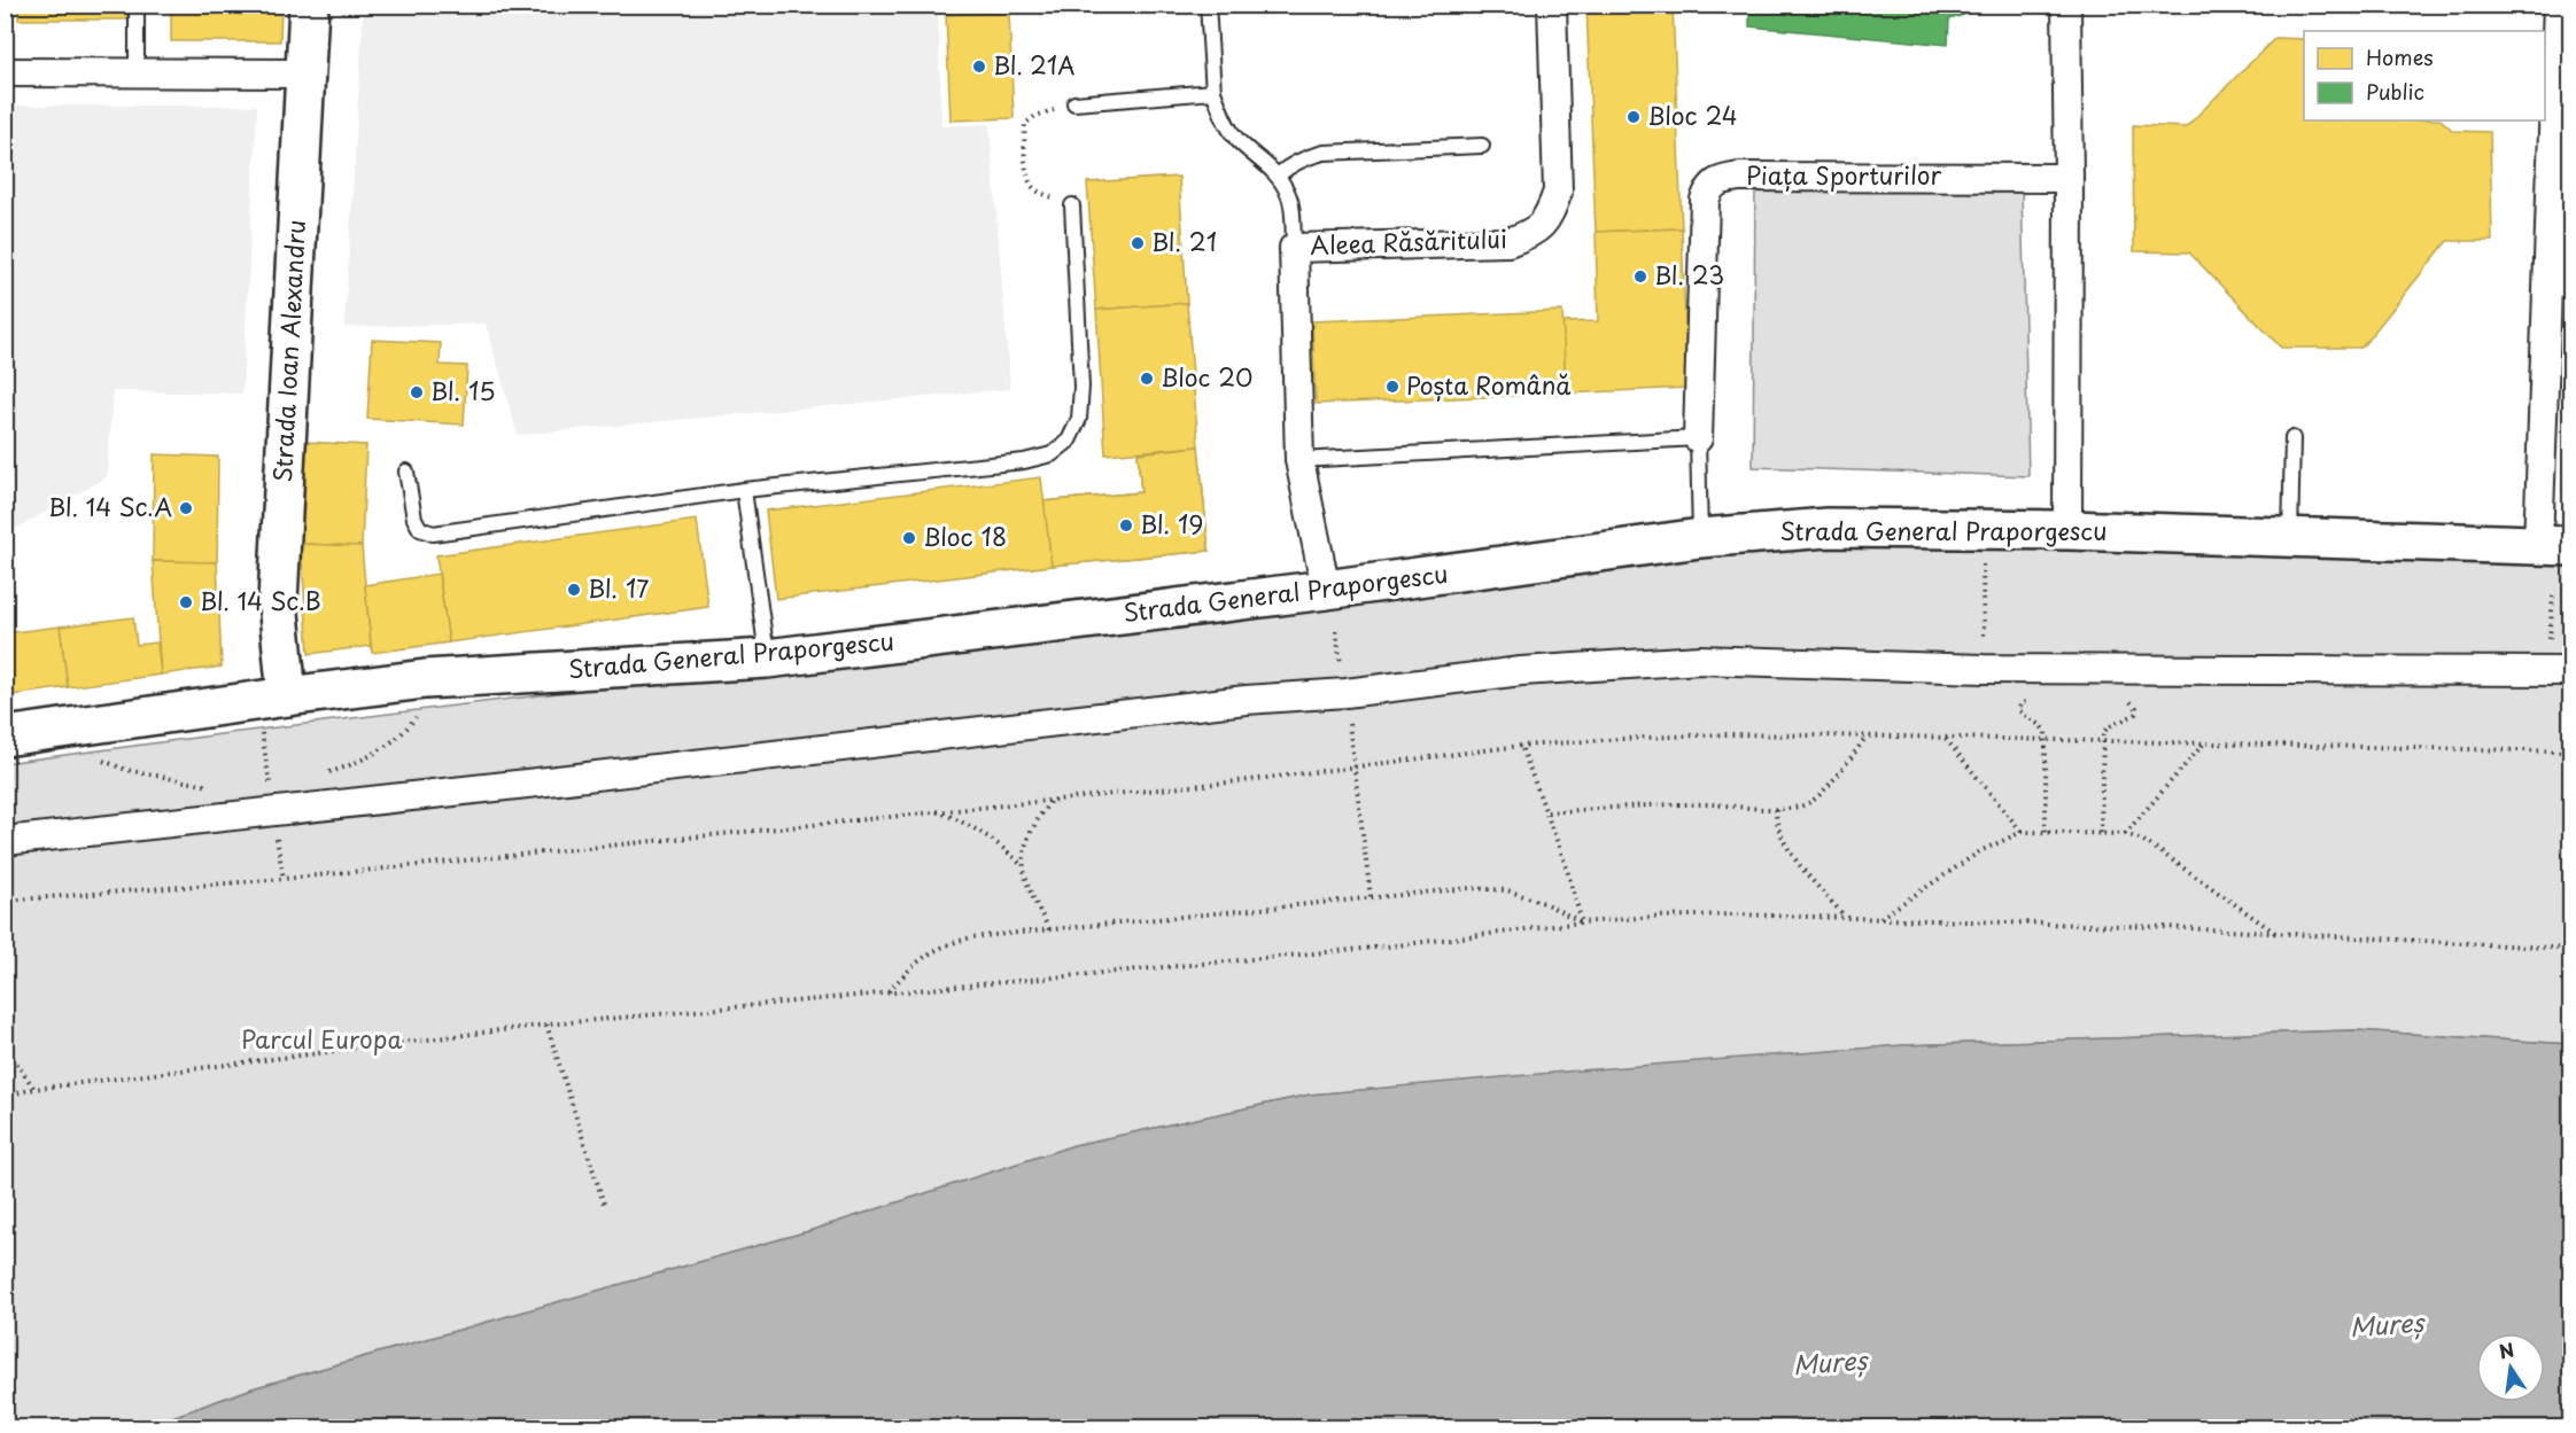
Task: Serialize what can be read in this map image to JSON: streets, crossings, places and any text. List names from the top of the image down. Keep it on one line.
{"streets":{"street":["Piața Sporturilor","Aleea Răsăritului","Strada Ioan Alexandru","Strada General Praporgescu"]},"crossings":[["Aleea Răsăritului","Strada General Praporgescu"],["Strada Ioan Alexandru","Strada General Praporgescu"]],"water":["Mureș"],"parks":["Parcul Europa"],"places":["Bl. 21A","Bloc 24","Bl. 21","Bl. 23","Bloc 20","Poșta Română","Bl. 15","Bl. 14 Sc.A","Bl. 19","Bloc 18","Bl. 17","Bl. 14 Sc.B"],"legend":["Homes","Public"],"north":"top"}
